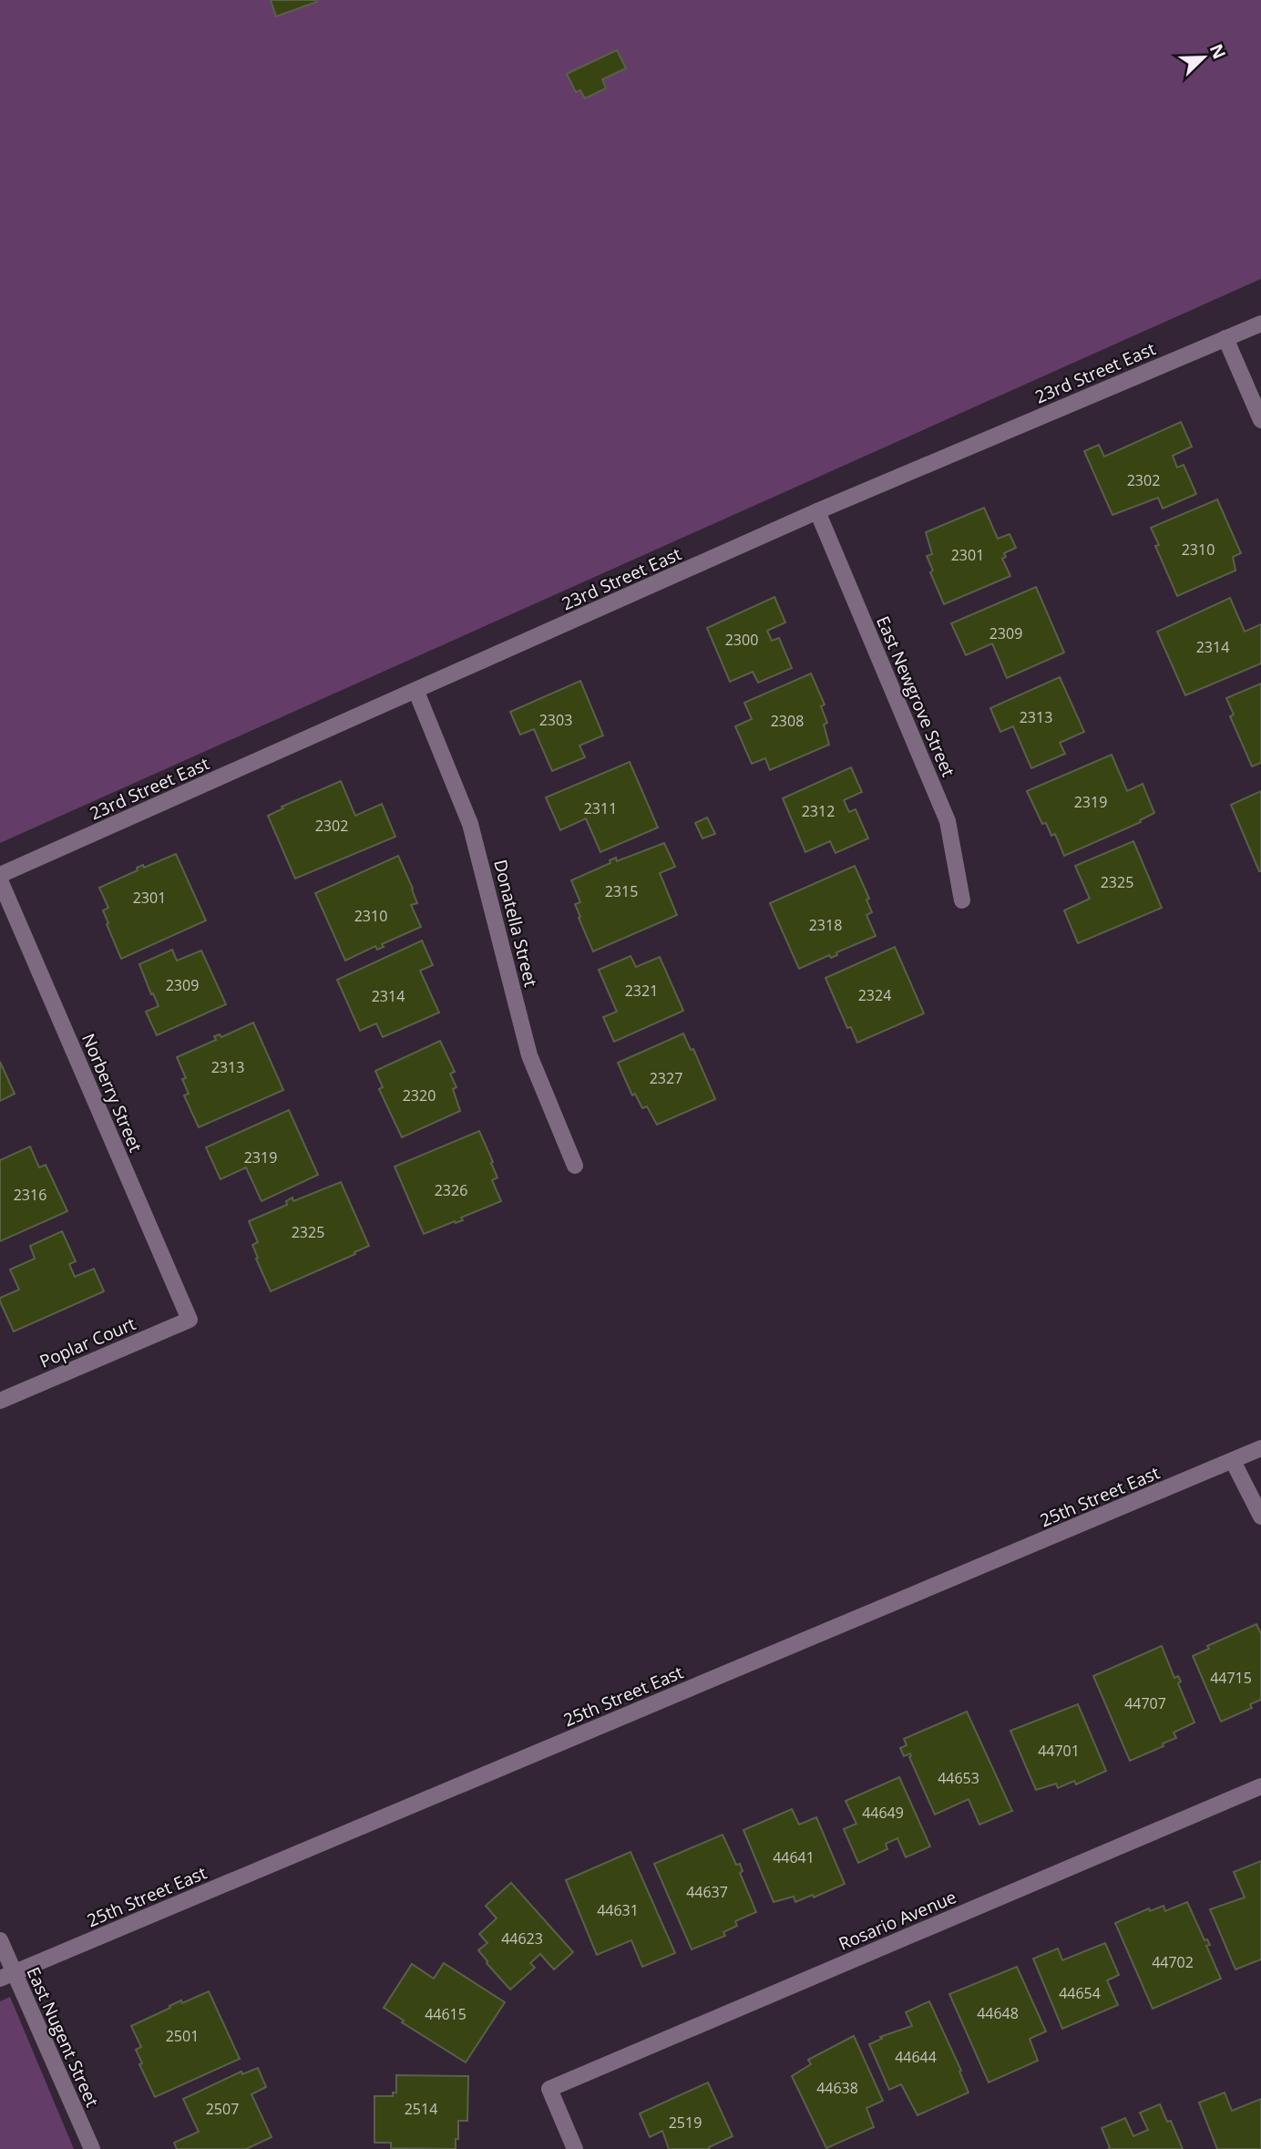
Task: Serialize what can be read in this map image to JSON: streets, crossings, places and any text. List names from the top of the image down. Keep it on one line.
{"streets":{"street":["23rd Street East","East Newgrove Street","Donatella Street","Norberry Street","Poplar Court","25th Street East","Rosario Avenue","East Nugent Street"]},"crossings":[["23rd Street East","East Newgrove Street"],["23rd Street East","Donatella Street"],["Norberry Street","Poplar Court"],["25th Street East","East Nugent Street"]],"house_numbers":["2302","2310","2301","2309","2300","2314","2313","2303","2308","2319","2311","2312","2302","2325","2315","2301","2310","2318","2309","2321","2324","2314","2313","2327","2320","2319","2326","2316","2325","44715","44707","44701","44653","44649","44641","44637","44631","44623","44702","44654","44648","44615","2501","44644","44638","2507","2514","2519"],"north":"top right"}
